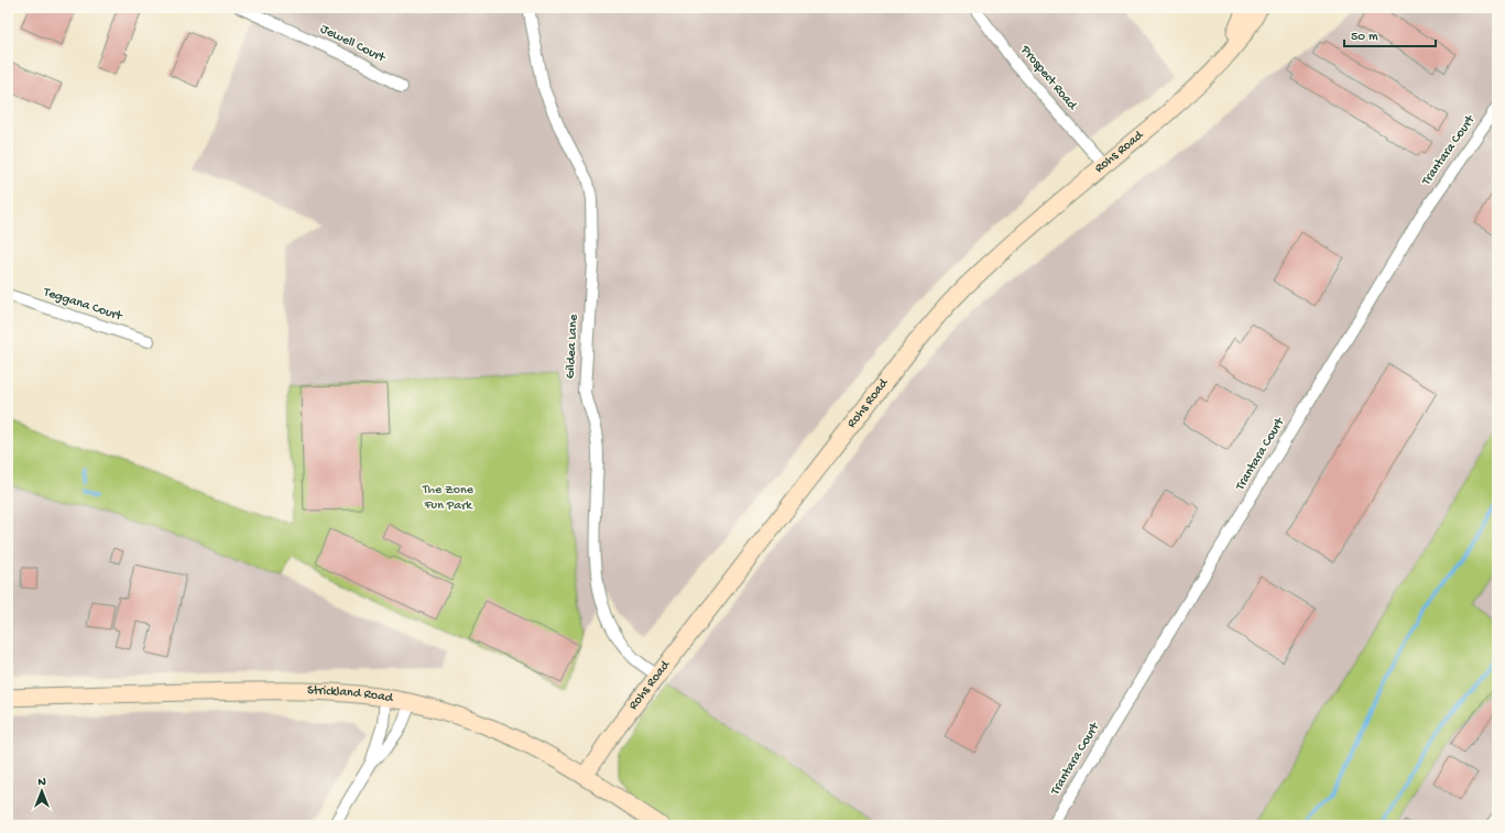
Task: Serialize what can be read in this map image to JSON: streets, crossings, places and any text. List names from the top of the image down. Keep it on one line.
{"streets":{"main road":["Rohs Road","Strickland Road"],"street":["Jewell Court","Prospect Road","Trantara Court","Teggana Court","Gildea Lane"]},"crossings":[["Prospect Road","Rohs Road"],["Rohs Road","Gildea Lane"],["Rohs Road","Strickland Road"]],"parks":["The Zone Fun Park"],"scale_bar":"50 m","north":"top"}
